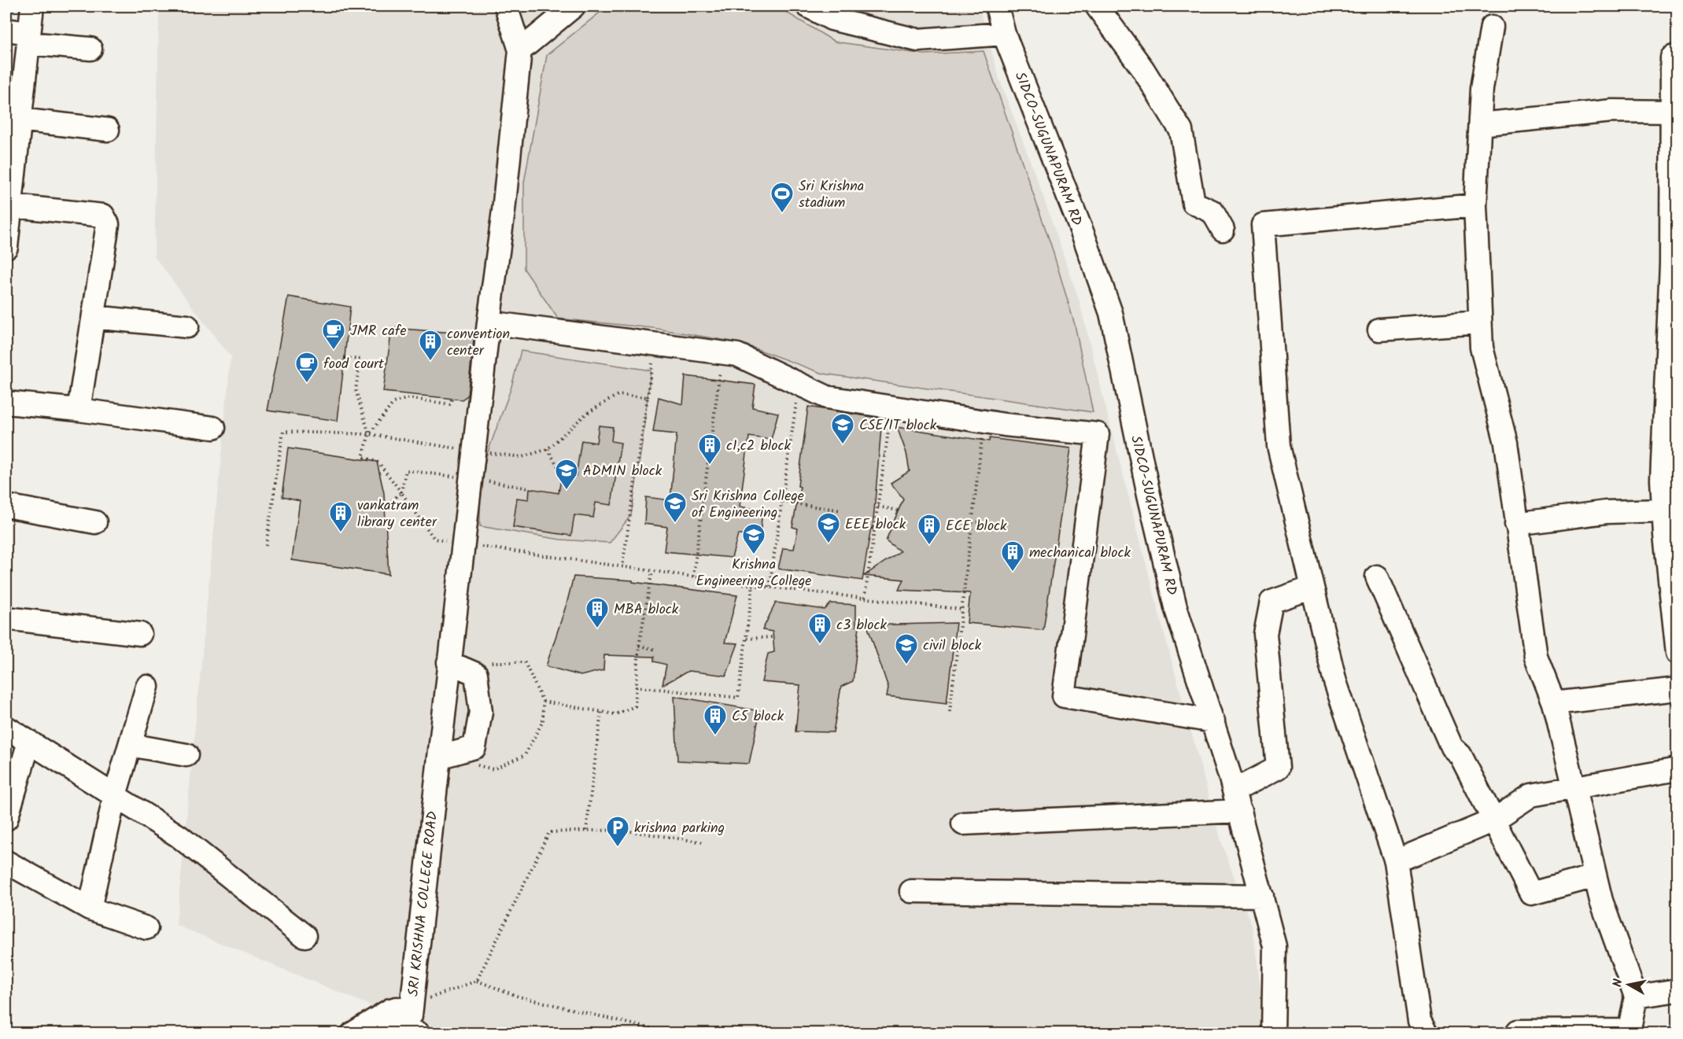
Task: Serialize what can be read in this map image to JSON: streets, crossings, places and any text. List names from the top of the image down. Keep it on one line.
{"streets":{"street":["SIDCO-SUGUNAPURAM RD","SRI KRISHNA COLLEGE ROAD"]},"places":{"sports":["Sri Krishna stadium"],"cafe":["JMR cafe","food court"],"building":["convention center","c1,c2 block","vankatram library center","ECE block","mechanical block","MBA block","c3 block","C5 block"],"school or university":["CSE/IT block","ADMIN block","Sri Krishna College of Engineering","EEE block","Krishna Engineering College","civil block"],"parking":["krishna parking"]},"north":"left"}
